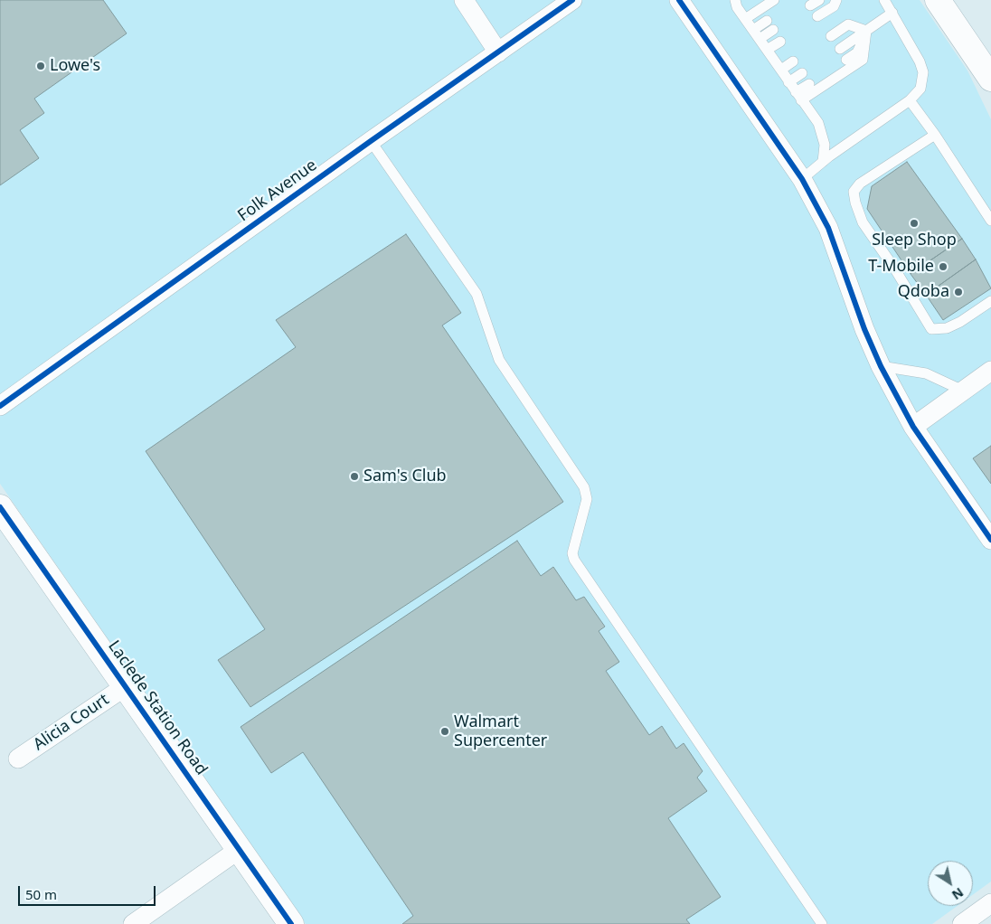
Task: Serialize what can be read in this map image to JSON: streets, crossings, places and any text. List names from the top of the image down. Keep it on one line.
{"streets":{"street":["Folk Avenue","Laclede Station Road","Alicia Court"]},"crossings":[["Laclede Station Road","Alicia Court"]],"places":["Lowe's","Sleep Shop","T-Mobile","Qdoba","Sam's Club","Walmart Supercenter"],"scale_bar":"50 m","north":"bottom right"}
